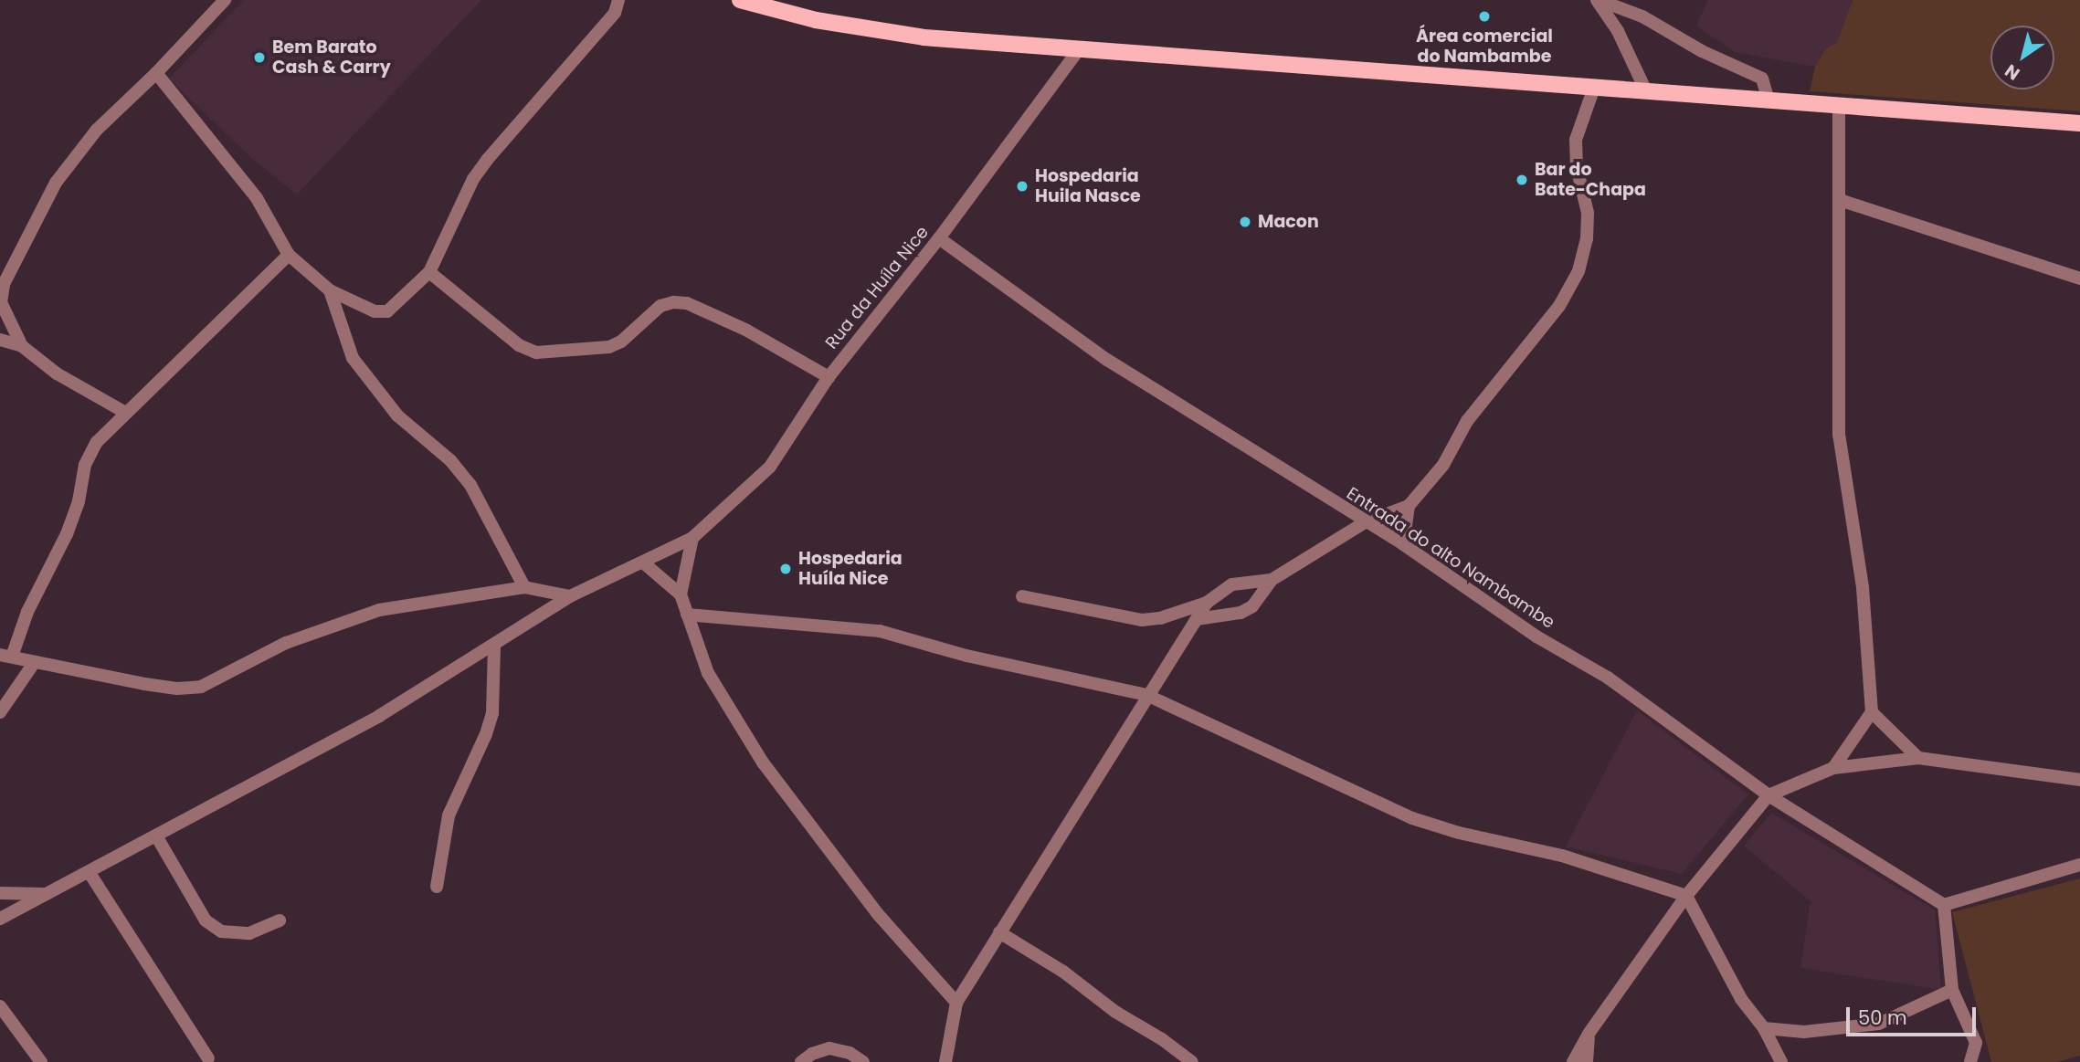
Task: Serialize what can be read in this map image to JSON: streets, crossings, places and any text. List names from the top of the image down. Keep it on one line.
{"streets":{"street":["Rua da Huíla Nice","Entrada do alto Nambambe"]},"crossings":[["Rua da Huíla Nice","Entrada do alto Nambambe"]],"places":["Área comercial do Nambambe","Bem Barato Cash & Carry","Bar do Bate-Chapa","Hospedaria Huila Nasce","Macon","Hospedaria Huíla Nice"],"scale_bar":"50 m","north":"bottom left"}
